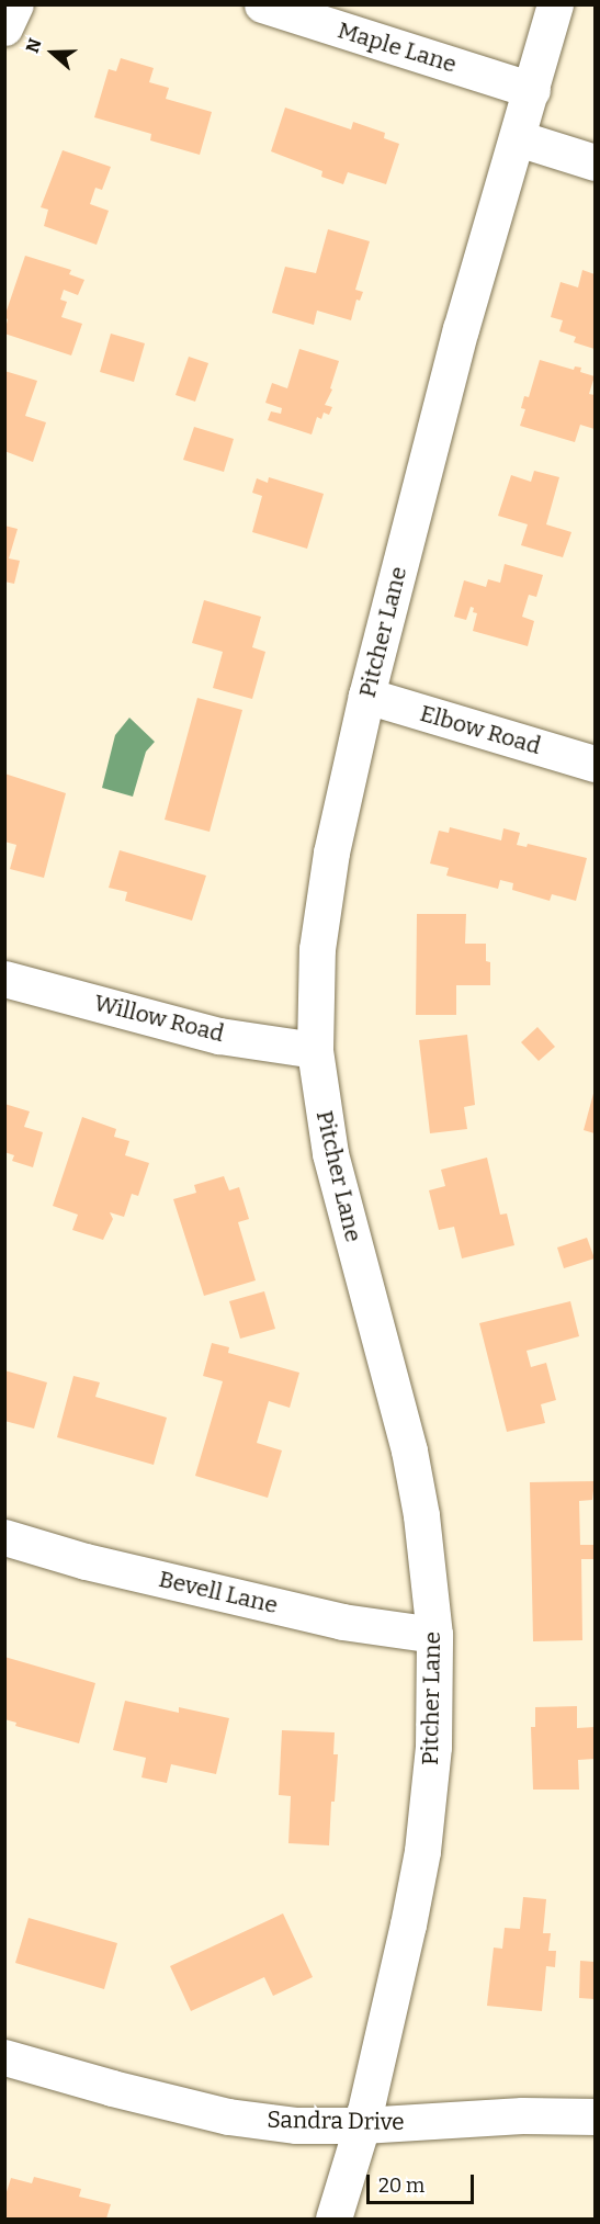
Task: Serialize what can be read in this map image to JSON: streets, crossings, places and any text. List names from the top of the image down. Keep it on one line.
{"streets":{"street":["Maple Lane","Pitcher Lane","Elbow Road","Willow Road","Bevell Lane","Sandra Drive"]},"crossings":[["Pitcher Lane","Elbow Road"],["Pitcher Lane","Willow Road"],["Pitcher Lane","Bevell Lane"],["Pitcher Lane","Sandra Drive"]],"scale_bar":"20 m","north":"left"}
